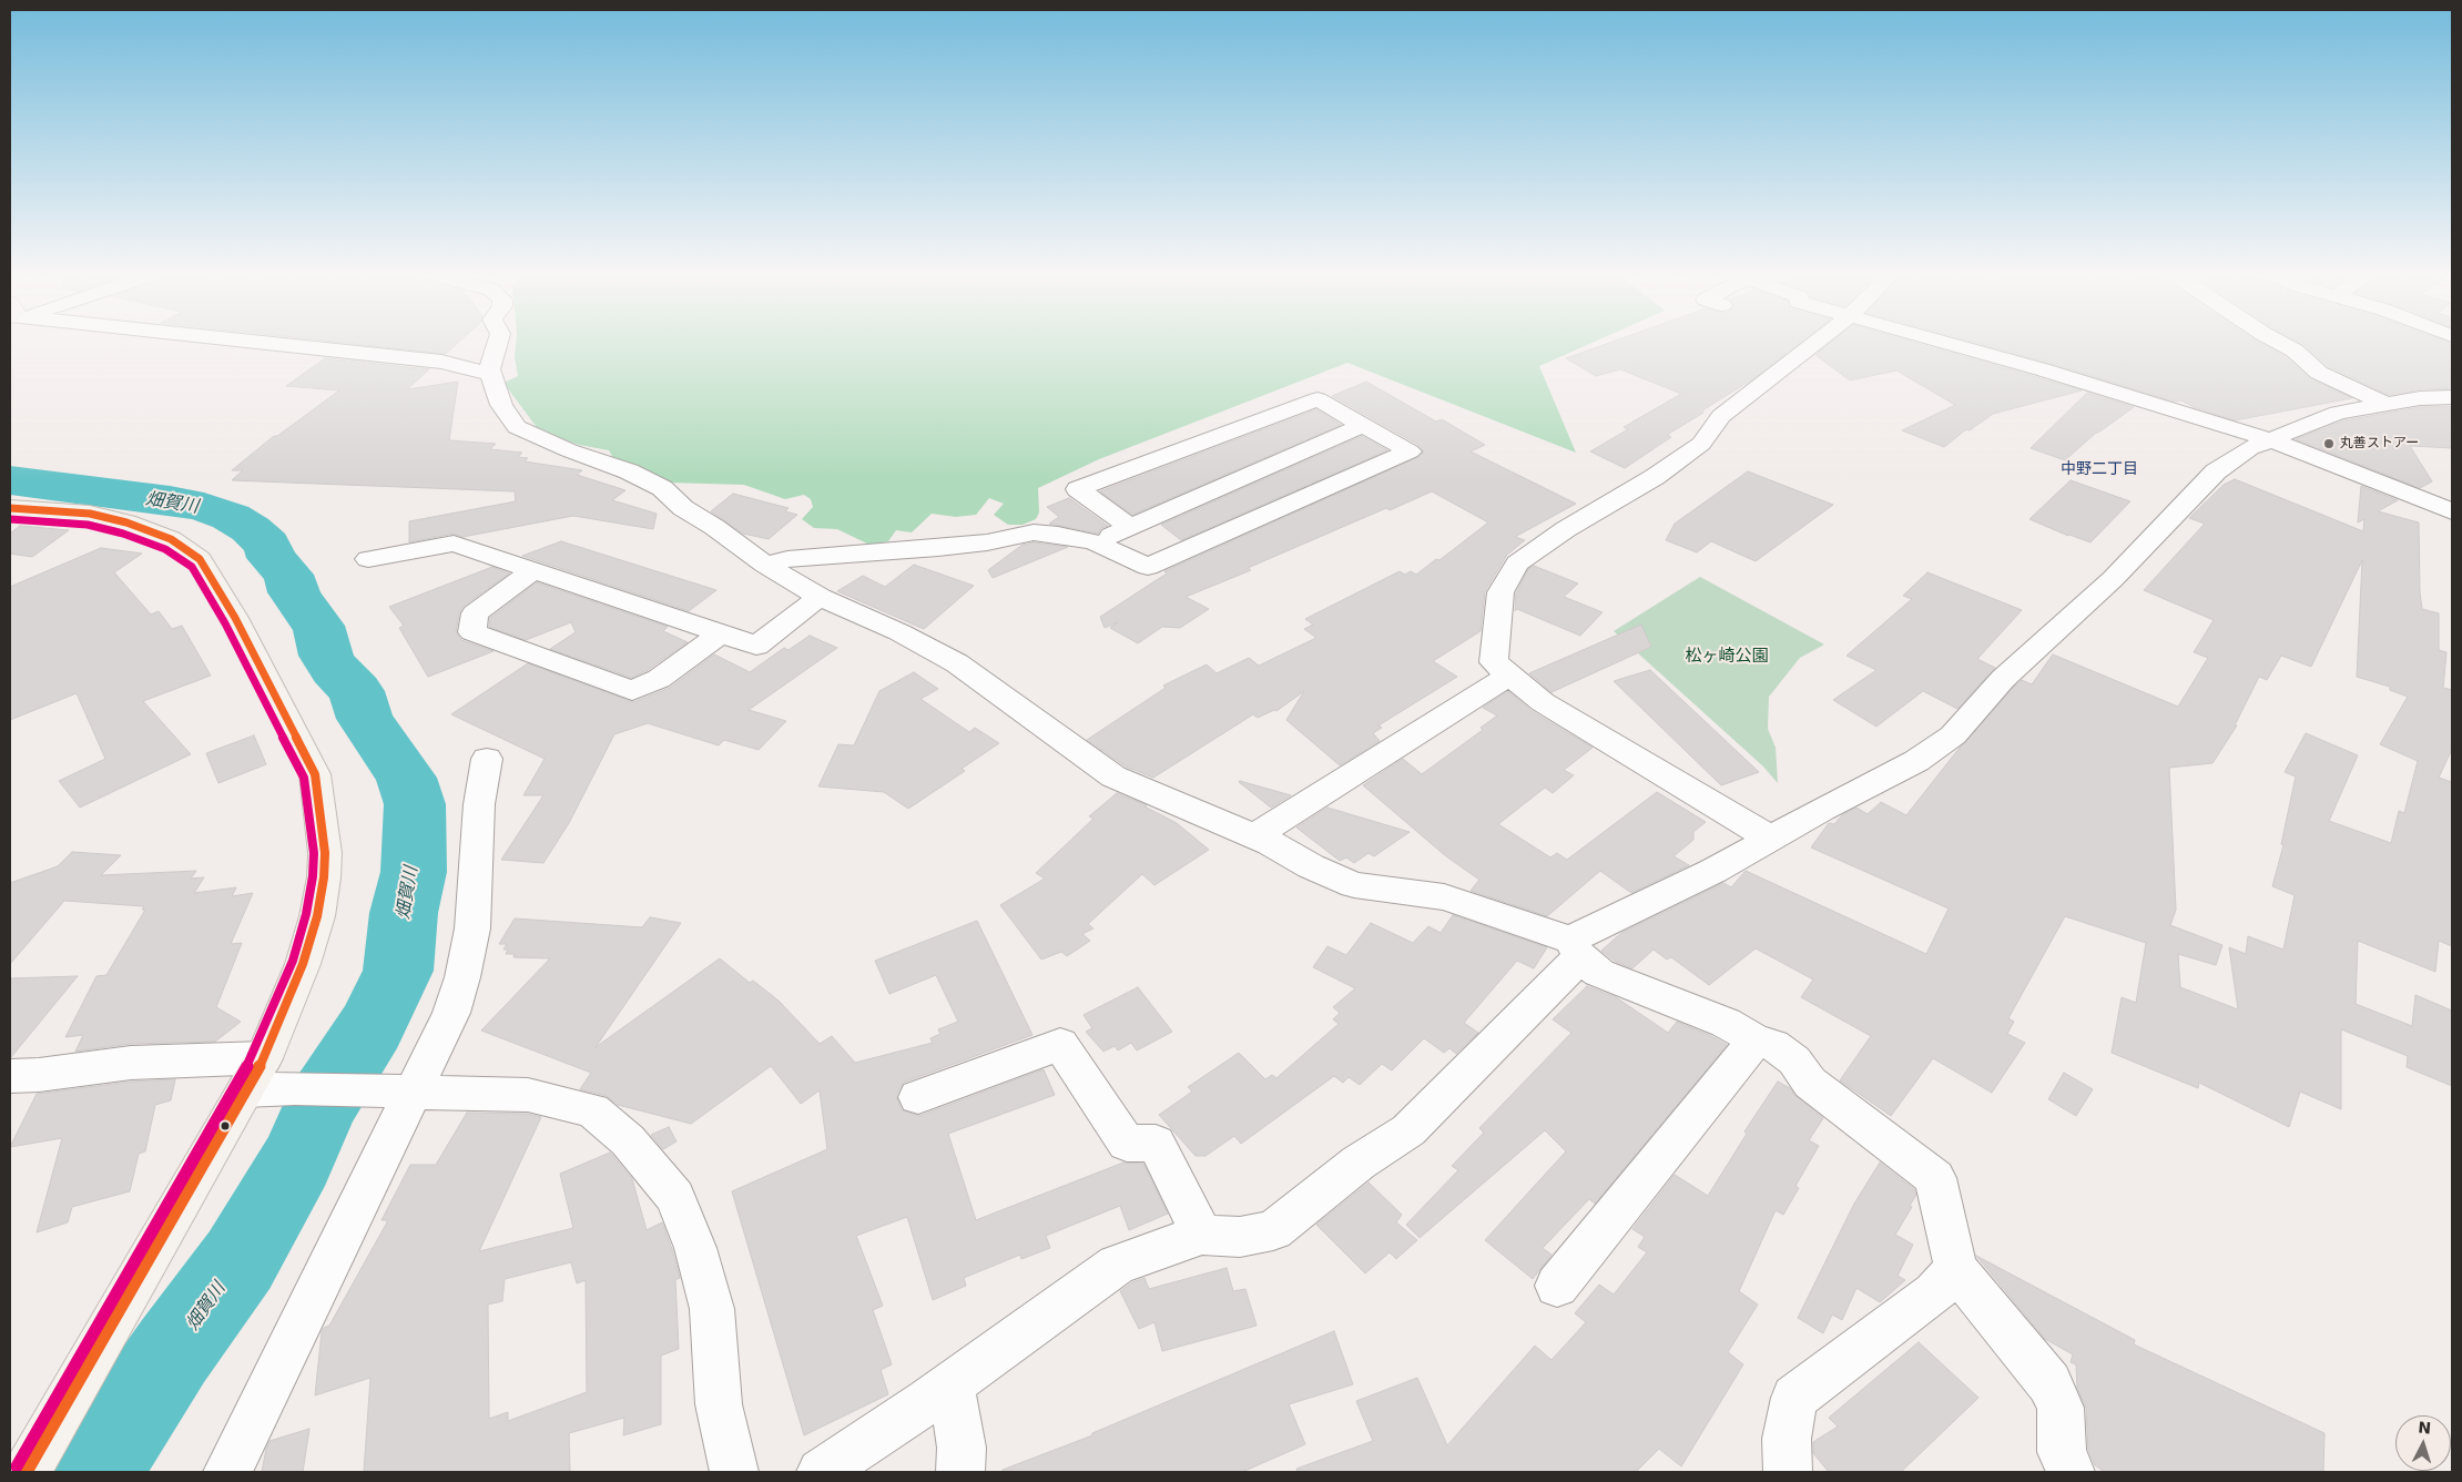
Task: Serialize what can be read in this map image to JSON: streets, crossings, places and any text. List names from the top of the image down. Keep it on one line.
{"districts":["中野二丁目"],"water":["畑賀川"],"parks":["松ヶ崎公園"],"places":["丸善ストアー"],"north":"top"}
